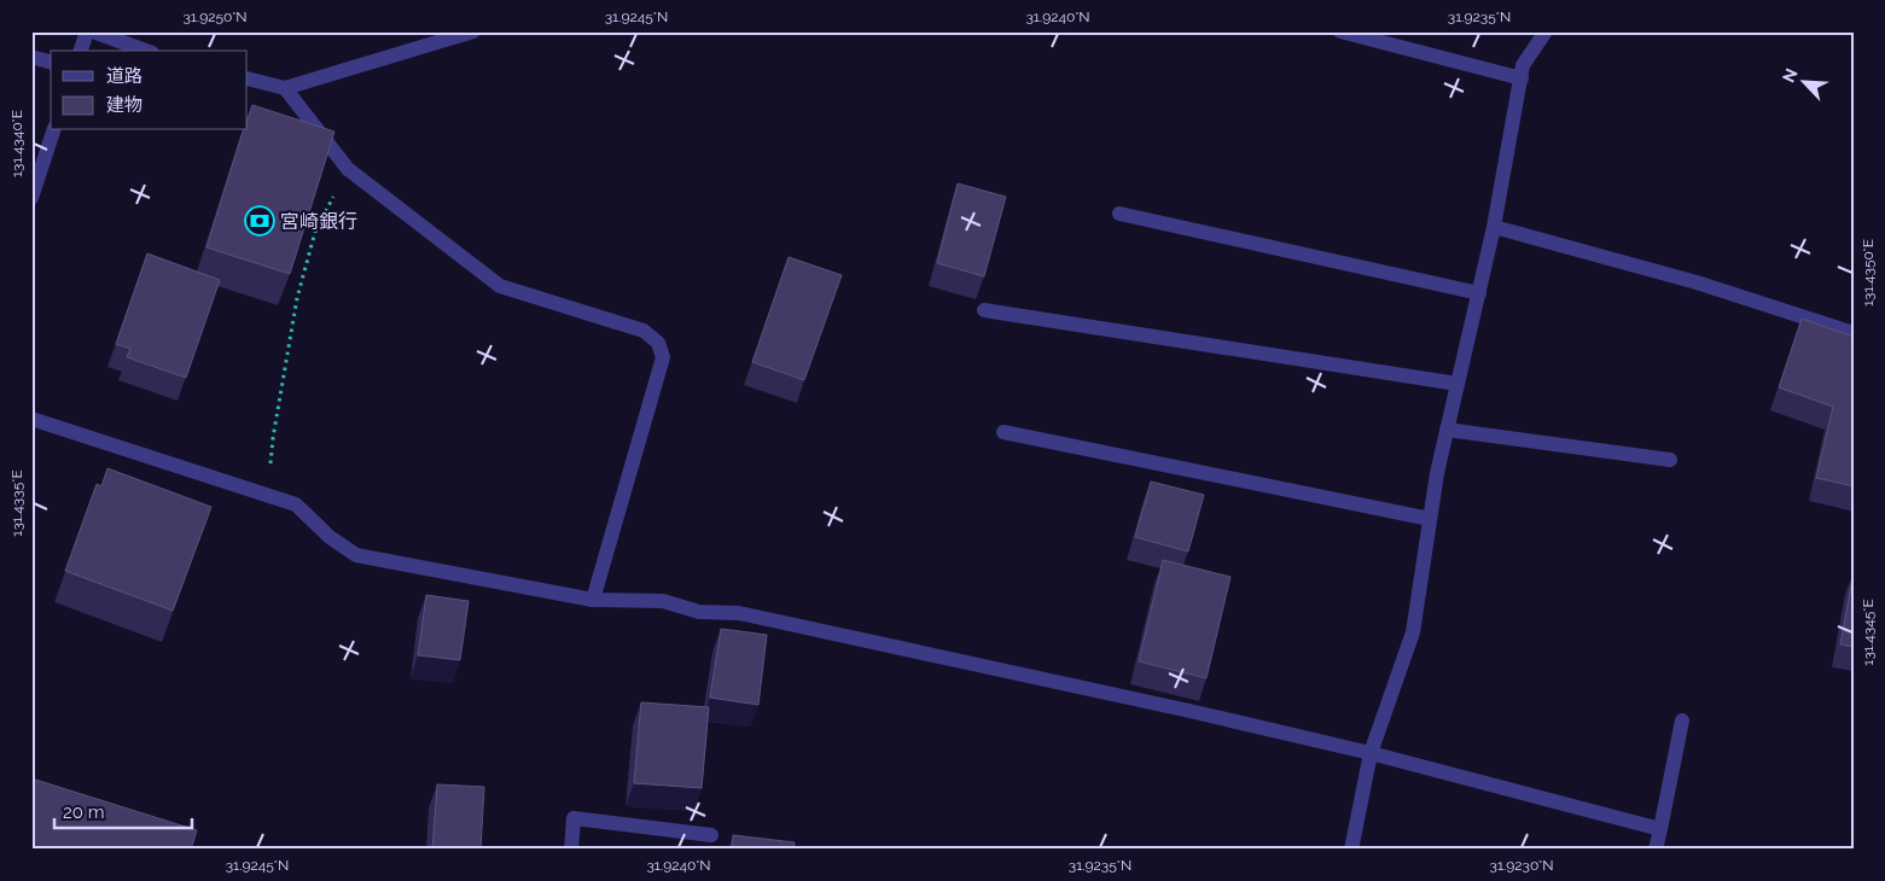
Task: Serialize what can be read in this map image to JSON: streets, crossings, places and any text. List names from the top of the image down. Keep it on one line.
{"places":{"bank":["宮崎銀行"]},"legend":["道路","建物"],"scale_bar":"20 m","north":"top left","coordinates":["31.9250°N","31.9245°N","31.9240°N","31.9235°N","131.4340°E","131.4350°E","131.4335°E","131.4345°E","31.9230°N"]}
